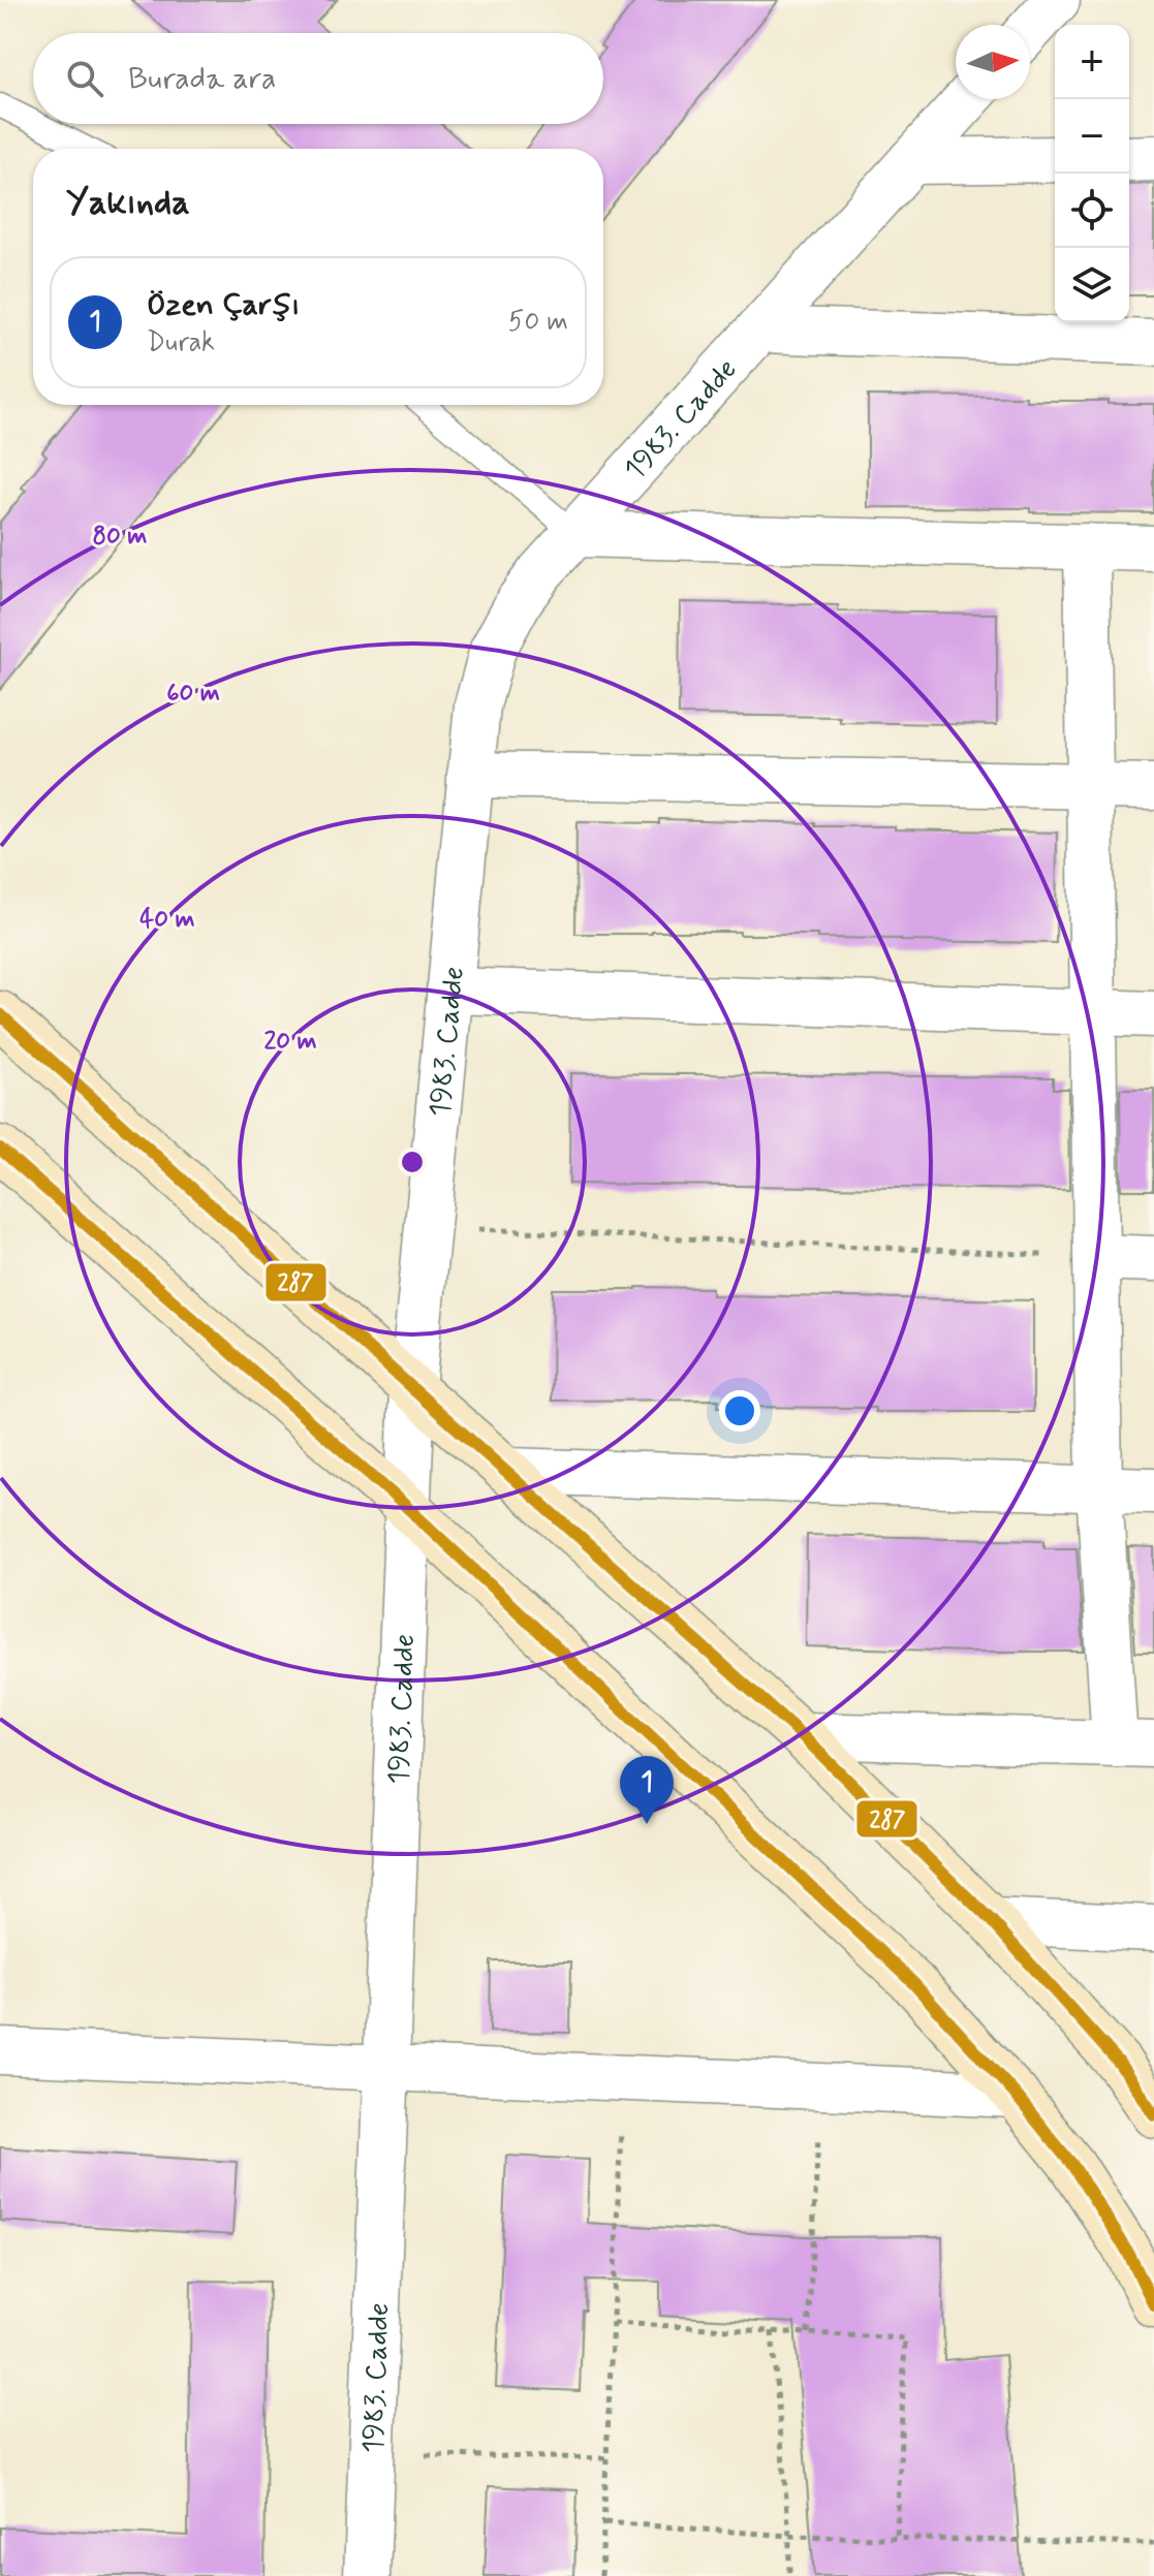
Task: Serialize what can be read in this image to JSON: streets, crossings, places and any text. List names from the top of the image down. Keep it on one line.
{"streets":{"street":["1983. Cadde"]},"lines":["transit line 287"],"north":"right","page":{"map_buttons":["+","−"],"search":"Burada ara","heading":"Yakında","list":[{"mark":"1","name":"Özen Çarşı","note":"Durak","value":"50 m"}],"pins":"1"},"rings":["80 m","60 m","40 m","20 m"]}
